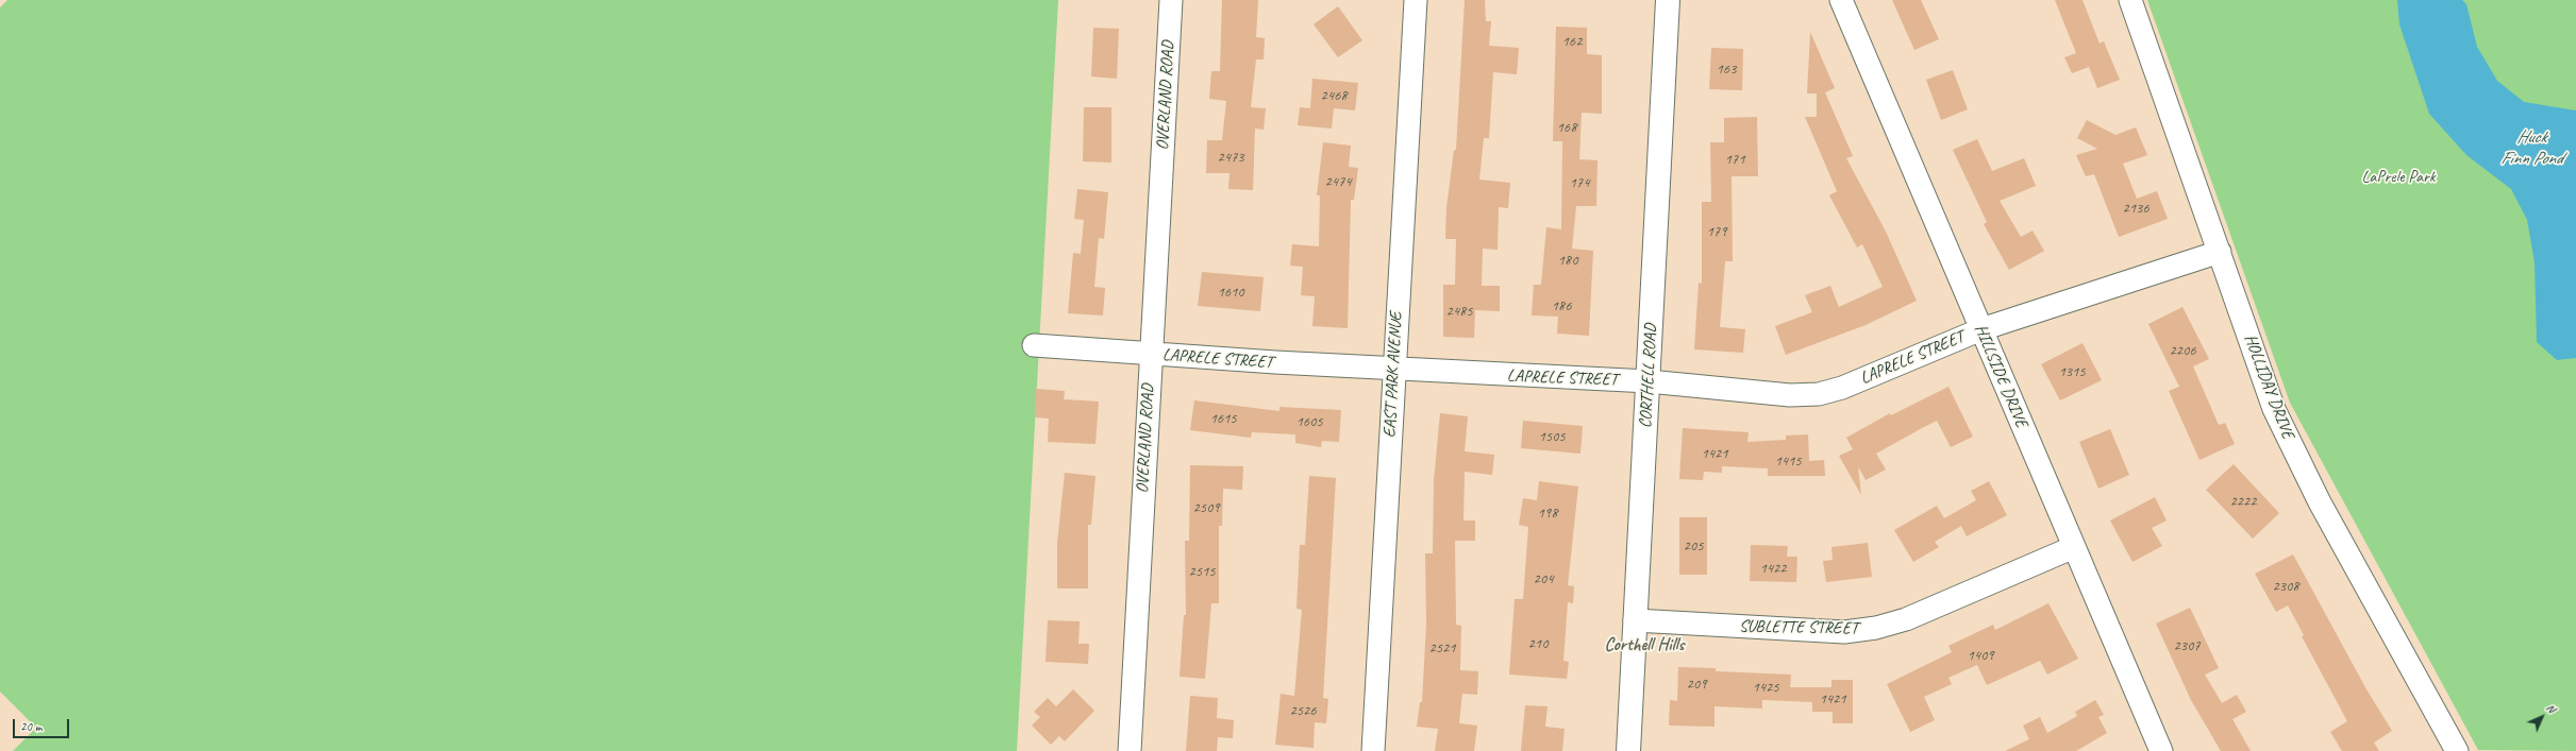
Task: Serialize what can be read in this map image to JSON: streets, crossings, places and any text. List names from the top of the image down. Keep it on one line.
{"streets":{"street":["OVERLAND ROAD","LAPRELE STREET","EAST PARK AVENUE","CORTHELL ROAD","HILLSIDE DRIVE","HOLLIDAY DRIVE","SUBLETTE STREET"]},"crossings":[["OVERLAND ROAD","LAPRELE STREET"],["LAPRELE STREET","EAST PARK AVENUE"],["LAPRELE STREET","CORTHELL ROAD"],["LAPRELE STREET","HILLSIDE DRIVE"],["LAPRELE STREET","HOLLIDAY DRIVE"],["CORTHELL ROAD","SUBLETTE STREET"],["HILLSIDE DRIVE","SUBLETTE STREET"]],"districts":["Corthell Hills"],"water":["Huck Finn Pond"],"parks":["LaPrele Park"],"house_numbers":["162","163","2468","168","2473","171","2474","174","2136","179","180","1610","186","2485","2206","1315","1615","1605","1505","1421","1415","2222","2509","198","205","1422","2515","204","2308","210","2307","2521","1409","209","1425","1421","2526"],"scale_bar":"20 m","north":"top right"}
